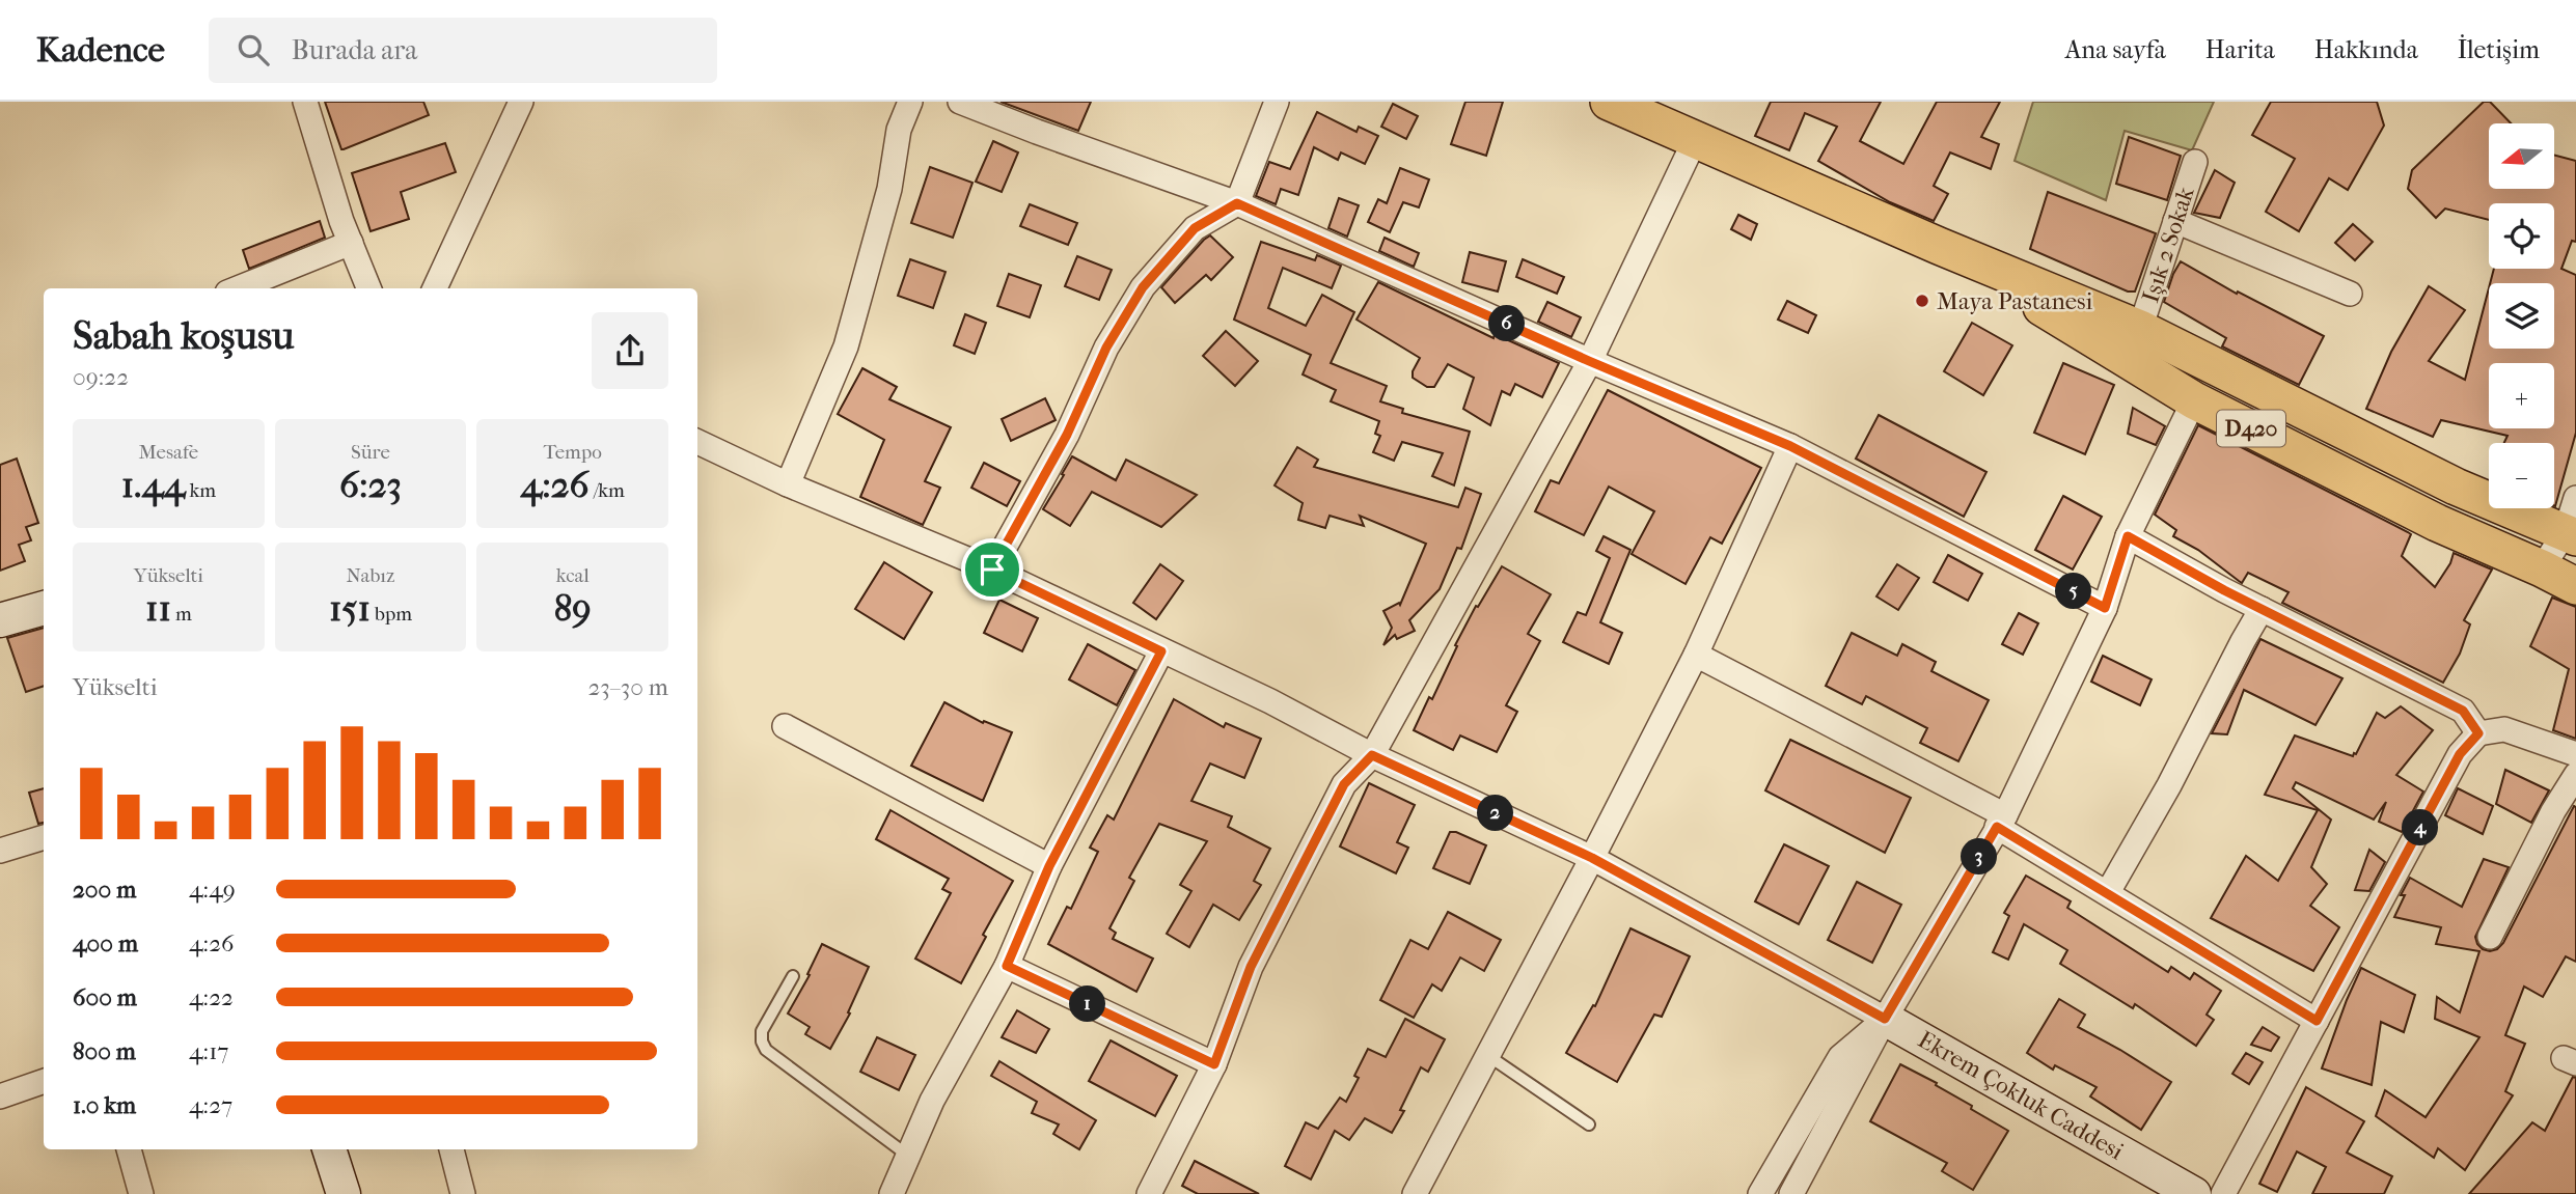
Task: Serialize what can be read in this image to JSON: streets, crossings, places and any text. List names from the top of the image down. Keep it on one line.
{"streets":{"main road":["D420"],"street":["Işık 2 Sokak","Ekrem Çokluk Caddesi"]},"crossings":[["Işık 2 Sokak","D420"]],"places":["Maya Pastanesi"],"north":"left","page":{"header":"Kadence","search":"Burada ara","nav":["Ana sayfa","Harita","Hakkında","İletişim"],"map_buttons":["+","−"],"heading":["Sabah koşusu","09:22"],"pins":["6","5","2","4","3","1"],"stats":[["Mesafe","1.44 km"],["Süre","6:23"],["Tempo","4:26 /km"],["Yükselti","11 m"],["Nabız","151 bpm"],["kcal","89"]],"chart":["Yükselti","23–30 m"],"list":[{"name":"200 m","note":"4:49"},{"name":"400 m","note":"4:26"},{"name":"600 m","note":"4:22"},{"name":"800 m","note":"4:17"},{"name":"1.0 km","note":"4:27"}]}}
